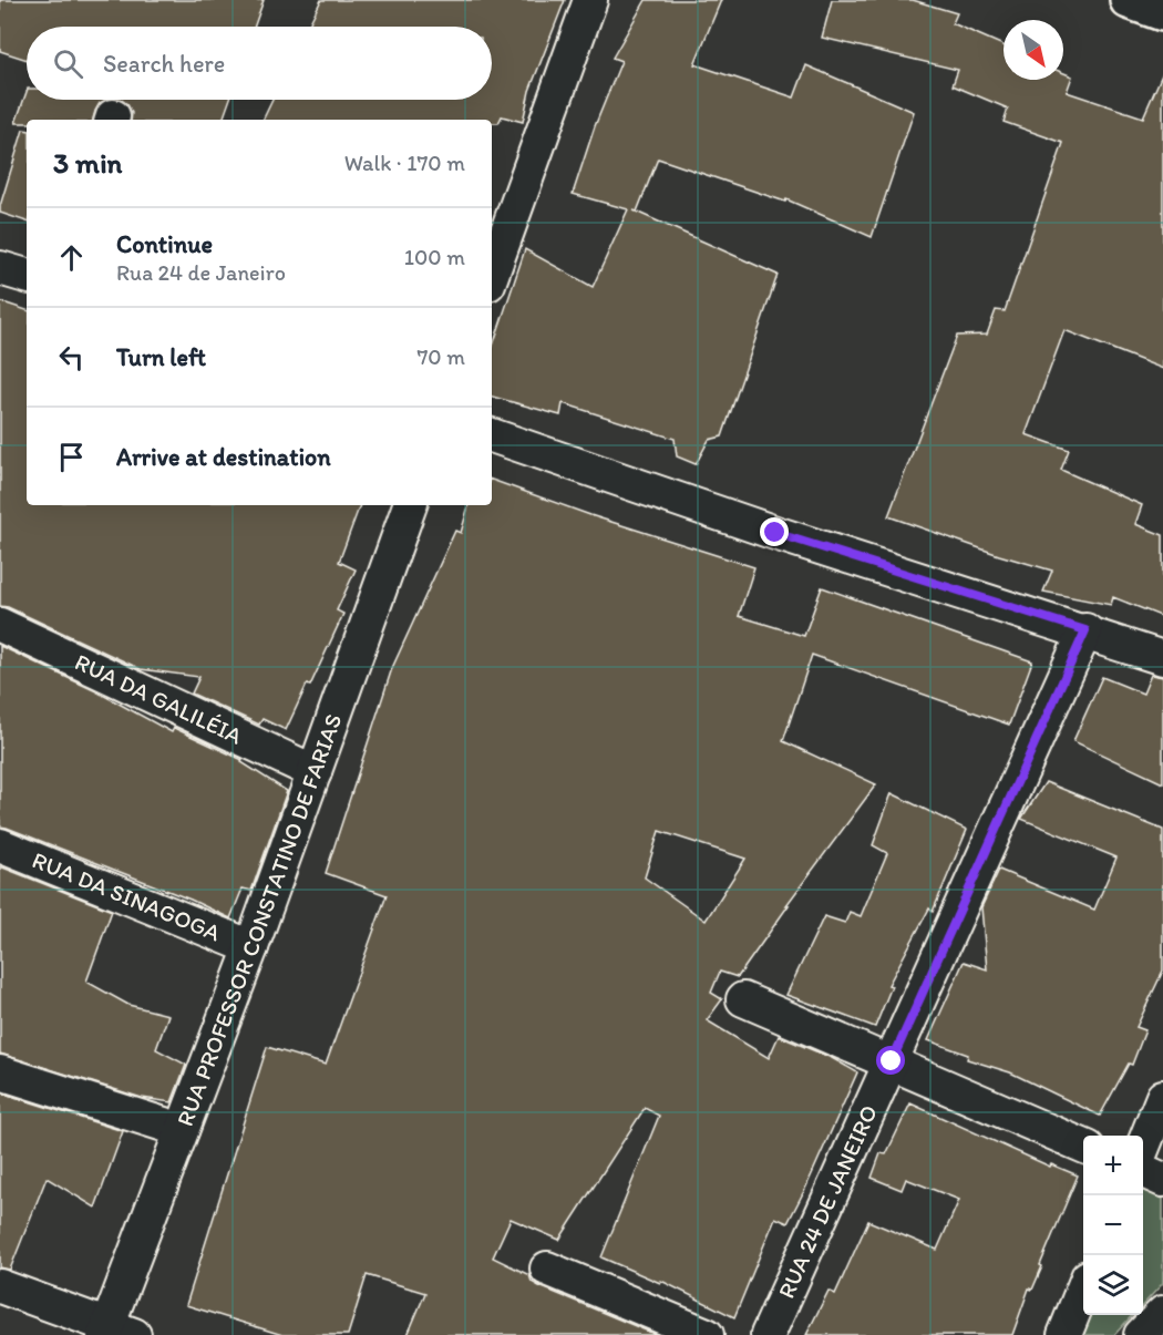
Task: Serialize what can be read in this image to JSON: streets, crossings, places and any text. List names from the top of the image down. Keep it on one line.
{"streets":{"street":["RUA DA GALILÉIA","RUA DA SINAGOGA","RUA PROFESSOR CONSTATINO DE FARIAS","RUA 24 DE JANEIRO"]},"crossings":[["RUA DA GALILÉIA","RUA PROFESSOR CONSTATINO DE FARIAS"],["RUA DA SINAGOGA","RUA PROFESSOR CONSTATINO DE FARIAS"]],"north":"bottom right","page":{"search":"Search here","heading":["3 min","Walk · 170 m"],"list":[["Continue","Rua 24 de Janeiro","100 m"],["Turn left","70 m"],"Arrive at destination"],"map_buttons":["+","−"]}}
